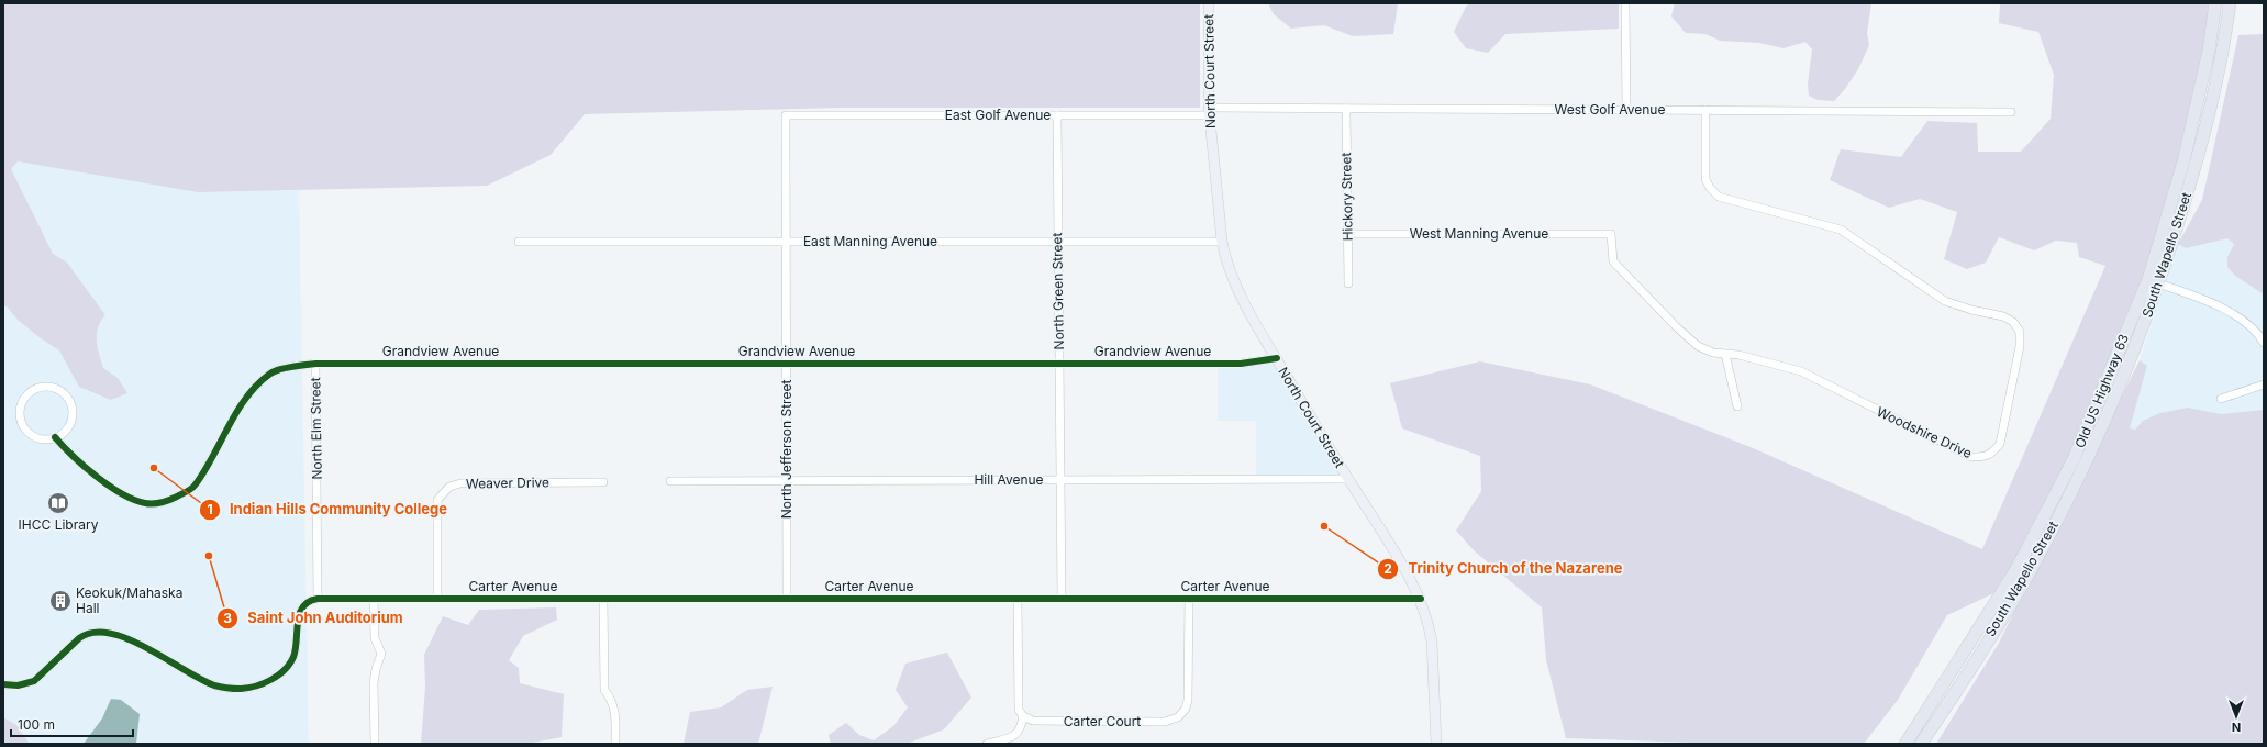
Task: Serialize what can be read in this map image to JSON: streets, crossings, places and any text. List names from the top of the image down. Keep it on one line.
{"streets":{"highway":["South Wapello Street","Old US Highway 63"],"main road":["North Court Street"],"street":["West Golf Avenue","East Golf Avenue","Hickory Street","West Manning Avenue","East Manning Avenue","North Green Street","Grandview Avenue","North Elm Street","Woodshire Drive","North Jefferson Street","Hill Avenue","Weaver Drive","Carter Avenue","Carter Court"]},"crossings":[["North Court Street","West Golf Avenue"],["North Court Street","East Golf Avenue"],["North Court Street","East Manning Avenue"],["North Court Street","Grandview Avenue"],["North Court Street","Hill Avenue"],["North Court Street","Carter Avenue"],["West Golf Avenue","East Golf Avenue"],["West Golf Avenue","Hickory Street"],["West Golf Avenue","Woodshire Drive"],["East Golf Avenue","North Green Street"],["East Golf Avenue","North Jefferson Street"],["Hickory Street","West Manning Avenue"],["West Manning Avenue","Woodshire Drive"],["East Manning Avenue","North Green Street"],["East Manning Avenue","North Jefferson Street"],["North Green Street","Grandview Avenue"],["North Green Street","Hill Avenue"],["North Green Street","Carter Avenue"],["Grandview Avenue","North Elm Street"],["Grandview Avenue","North Jefferson Street"],["North Elm Street","Carter Avenue"],["North Jefferson Street","Hill Avenue"],["North Jefferson Street","Carter Avenue"],["Weaver Drive","Carter Avenue"],["Carter Avenue","Carter Court"]],"places":{"other":["Indian Hills Community College","Trinity Church of the Nazarene","Saint John Auditorium"],"library":["IHCC Library"],"building":["Keokuk/Mahaska Hall"]},"scale_bar":"100 m","north":"bottom"}
